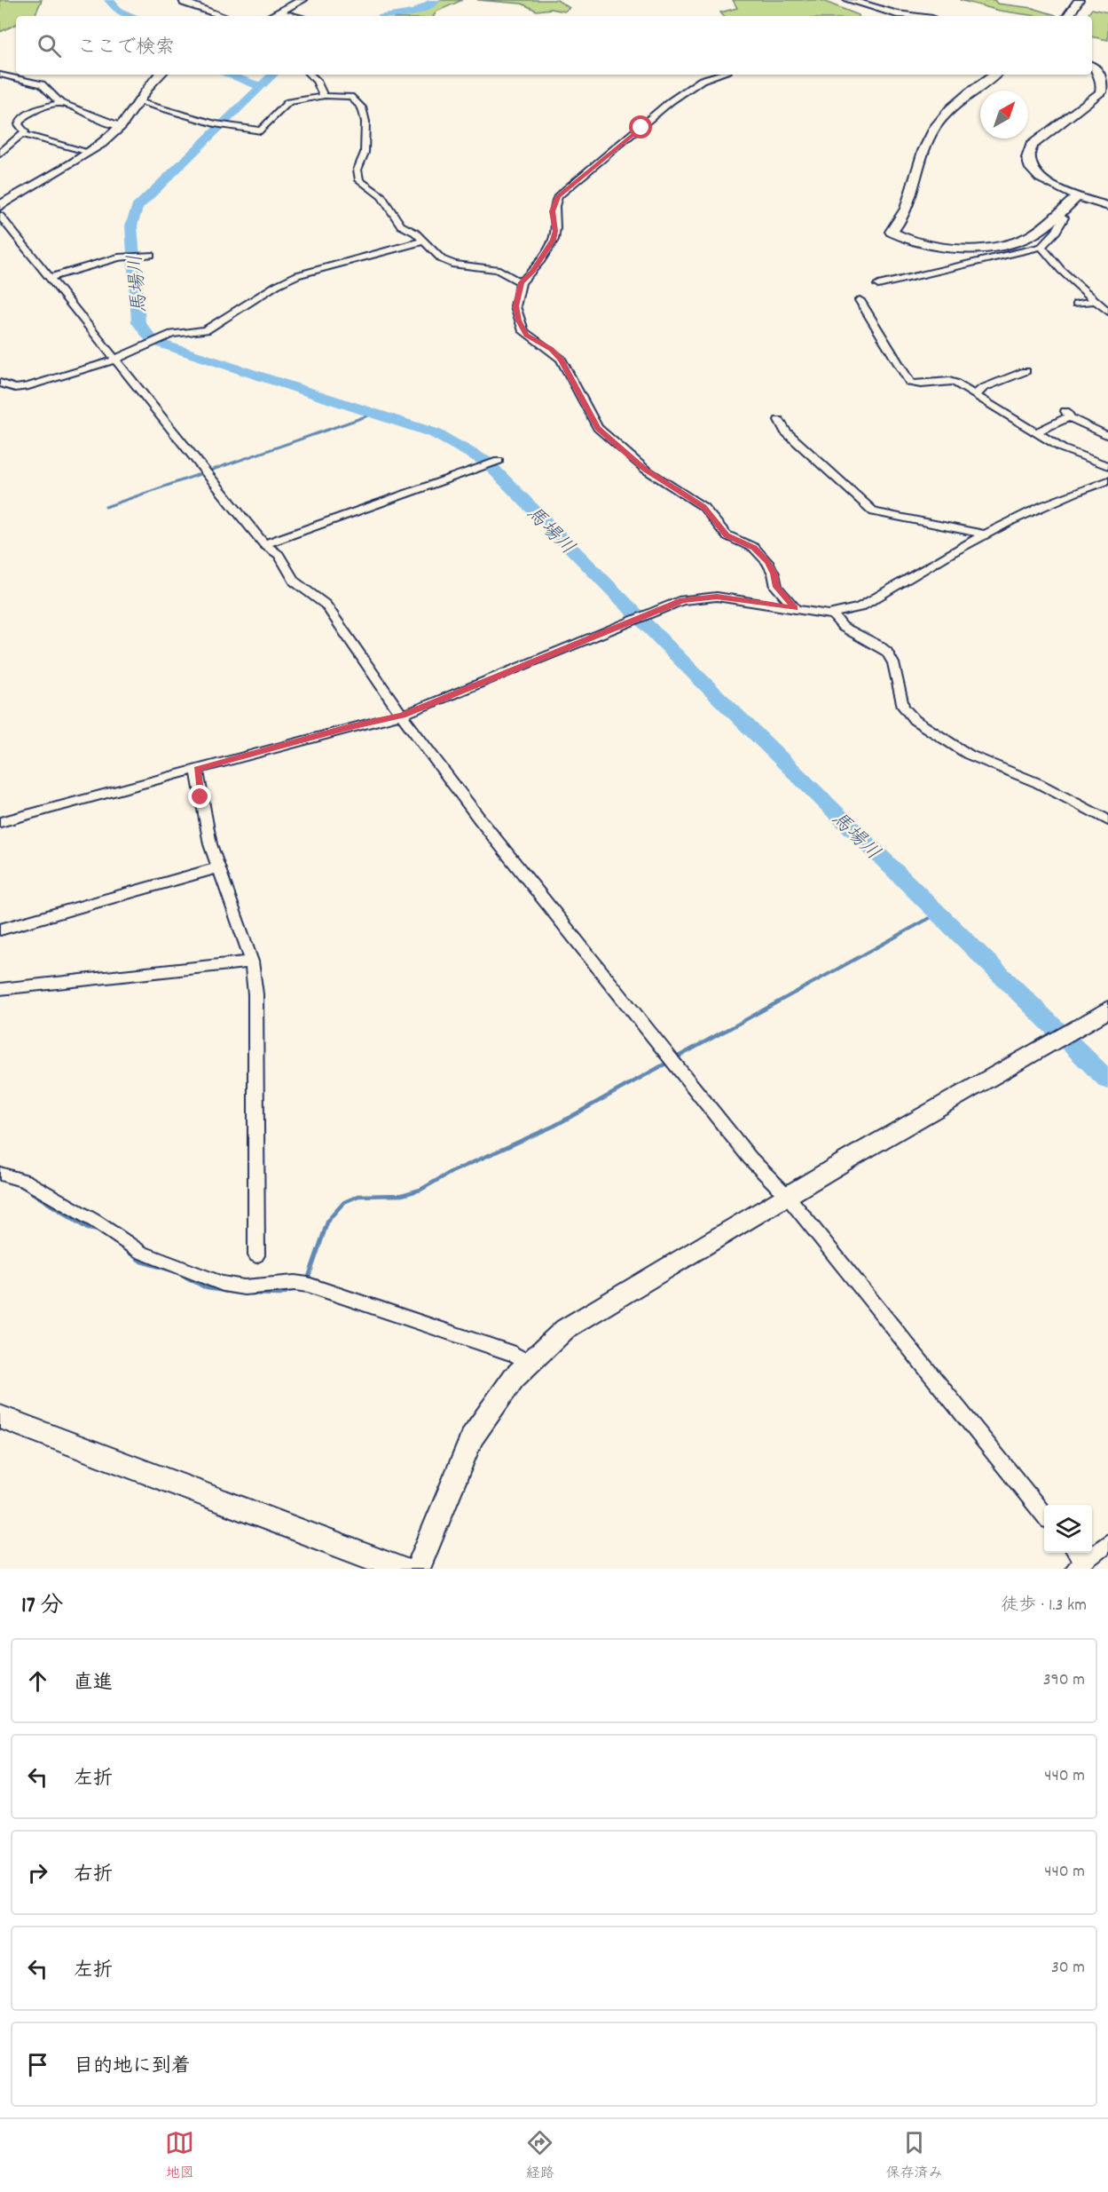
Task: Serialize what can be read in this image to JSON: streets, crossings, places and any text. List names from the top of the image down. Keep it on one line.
{"water":["馬場川"],"north":"top right","page":{"search":"ここで検索","heading":["17 分","徒歩 · 1.3 km"],"list":[["直進","390 m"],["左折","440 m"],["右折","440 m"],["左折","30 m"],"目的地に到着"],"nav":["地図","経路","保存済み"]}}
